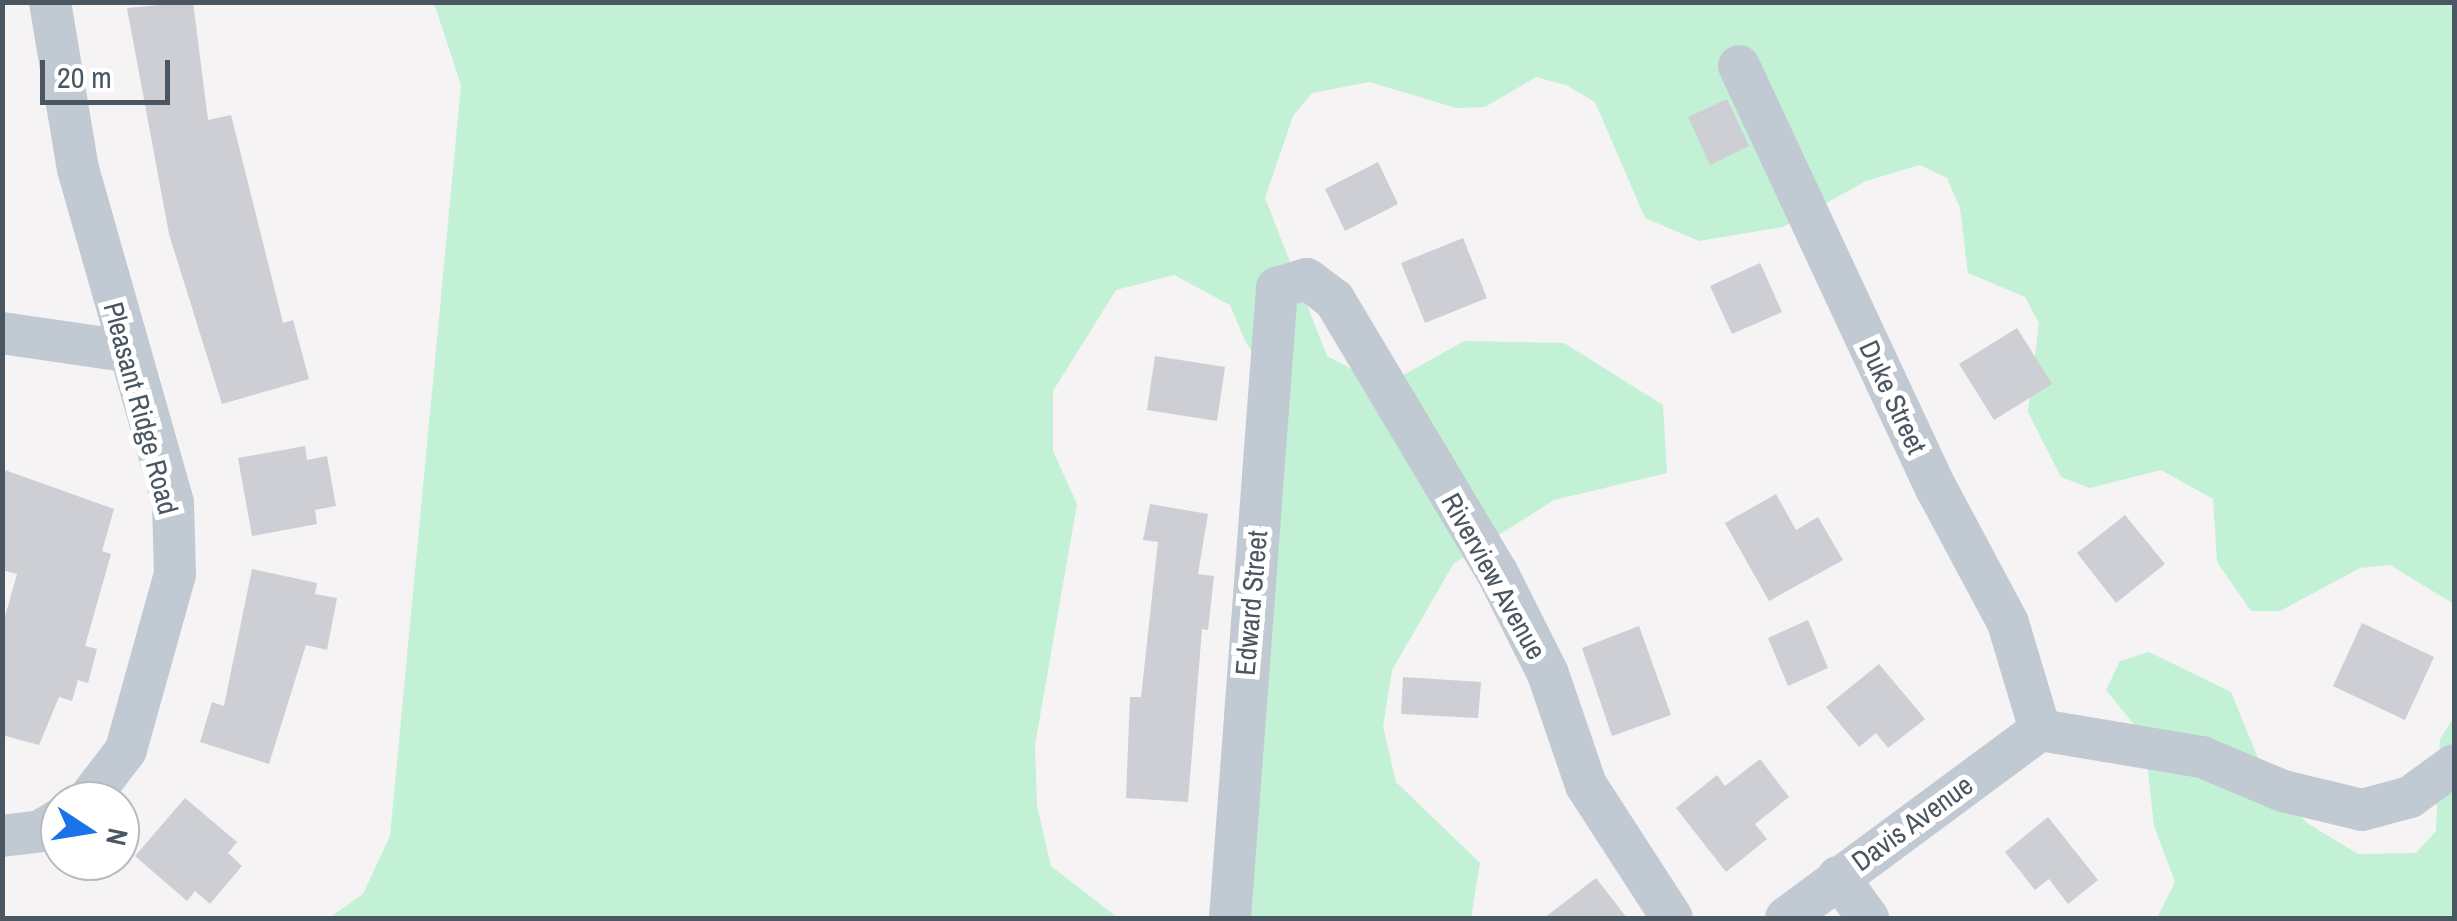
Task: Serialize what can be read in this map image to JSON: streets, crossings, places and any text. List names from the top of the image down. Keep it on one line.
{"streets":{"street":["Duke Street","Pleasant Ridge Road","Riverview Avenue","Edward Street","Davis Avenue"]},"crossings":[["Duke Street","Davis Avenue"],["Riverview Avenue","Edward Street"]],"scale_bar":"20 m","north":"right"}
